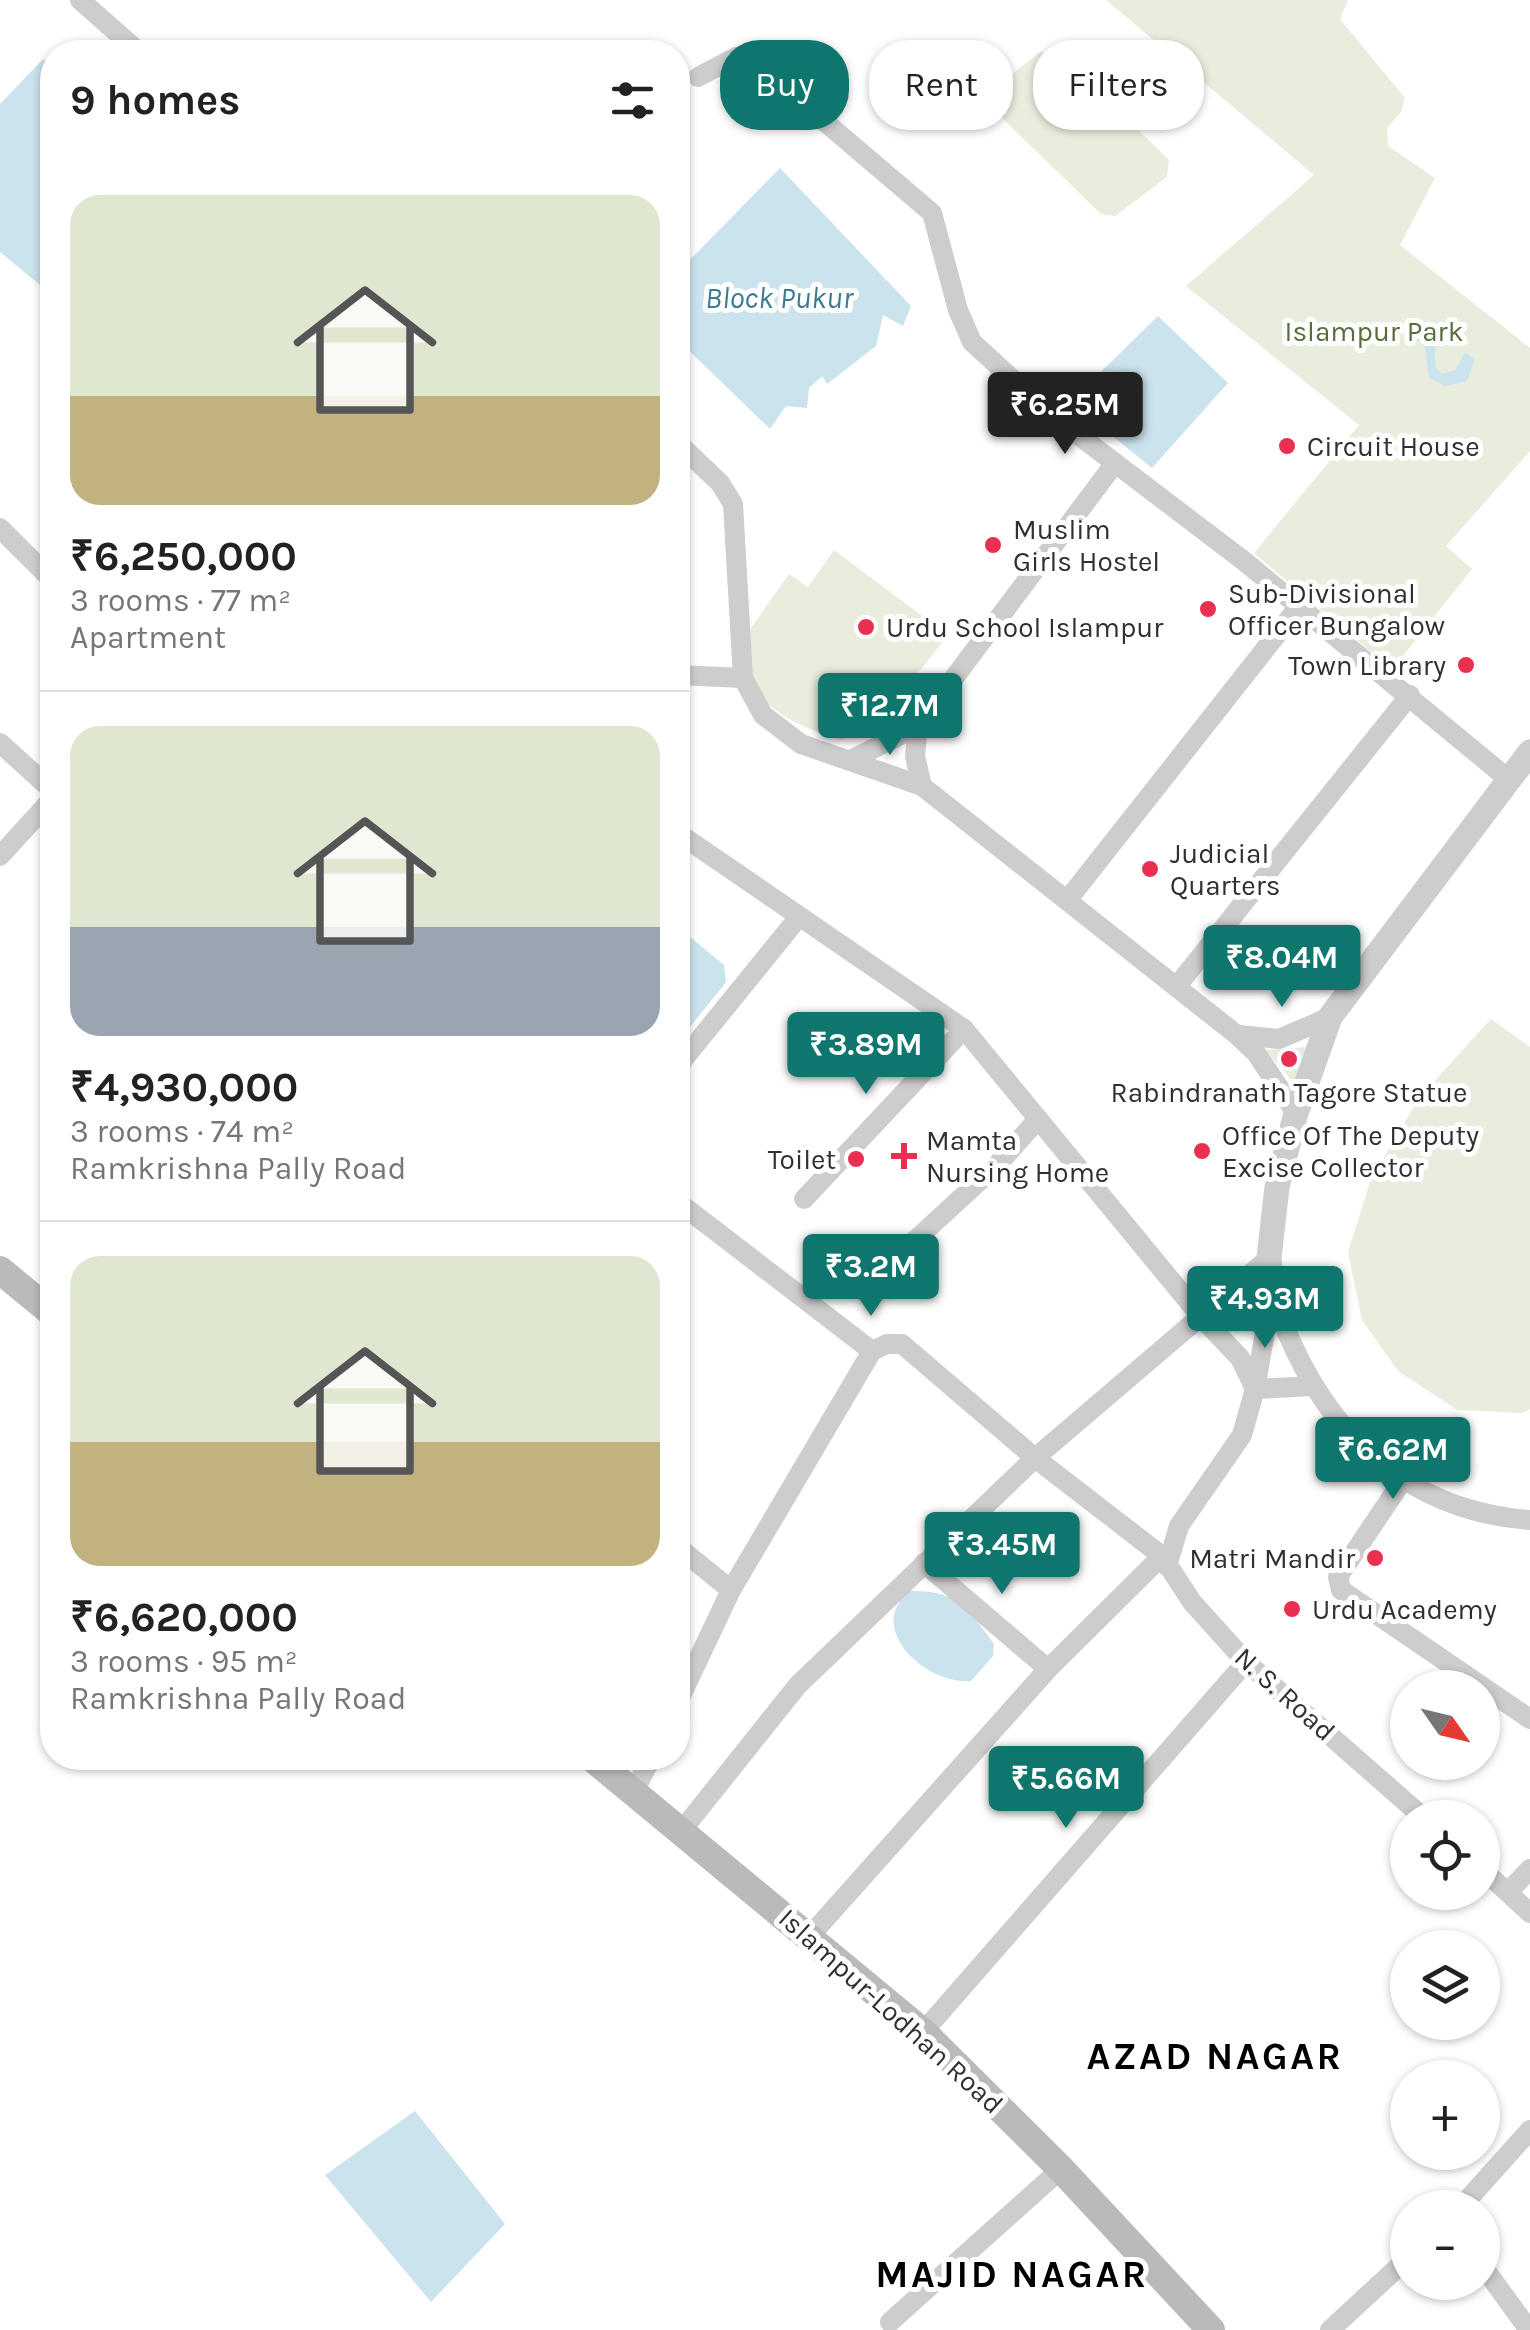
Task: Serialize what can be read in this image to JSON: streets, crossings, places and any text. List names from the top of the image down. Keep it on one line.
{"streets":{"main road":["Islampur-Lodhan Road"],"street":["N. S. Road"]},"districts":["AZAD NAGAR","MAJID NAGAR"],"water":["Block Pukur"],"parks":["Islampur Park"],"places":{"other":["Circuit House","Muslim Girls Hostel","Sub-Divisional Officer Bungalow","Urdu School Islampur","Town Library","Judicial Quarters","Rabindranath Tagore Statue","Office Of The Deputy Excise Collector","Toilet","Matri Mandir","Urdu Academy"],"health":["Mamta Nursing Home"]},"north":"bottom right","page":{"chip":["Buy","Rent","Filters"],"heading":"9 homes","list":[{"name":"₹6,250,000","note":"3 rooms · 77 m² · Apartment"},{"name":"₹4,930,000","note":"3 rooms · 74 m² · Ramkrishna Pally Road"},{"name":"₹6,620,000","note":"3 rooms · 95 m² · Ramkrishna Pally Road"}],"price":["₹6.25M","₹12.7M","₹8.04M","₹3.89M","₹3.2M","₹4.93M","₹6.62M","₹3.45M","₹5.66M"],"map_buttons":["+","−"]}}
